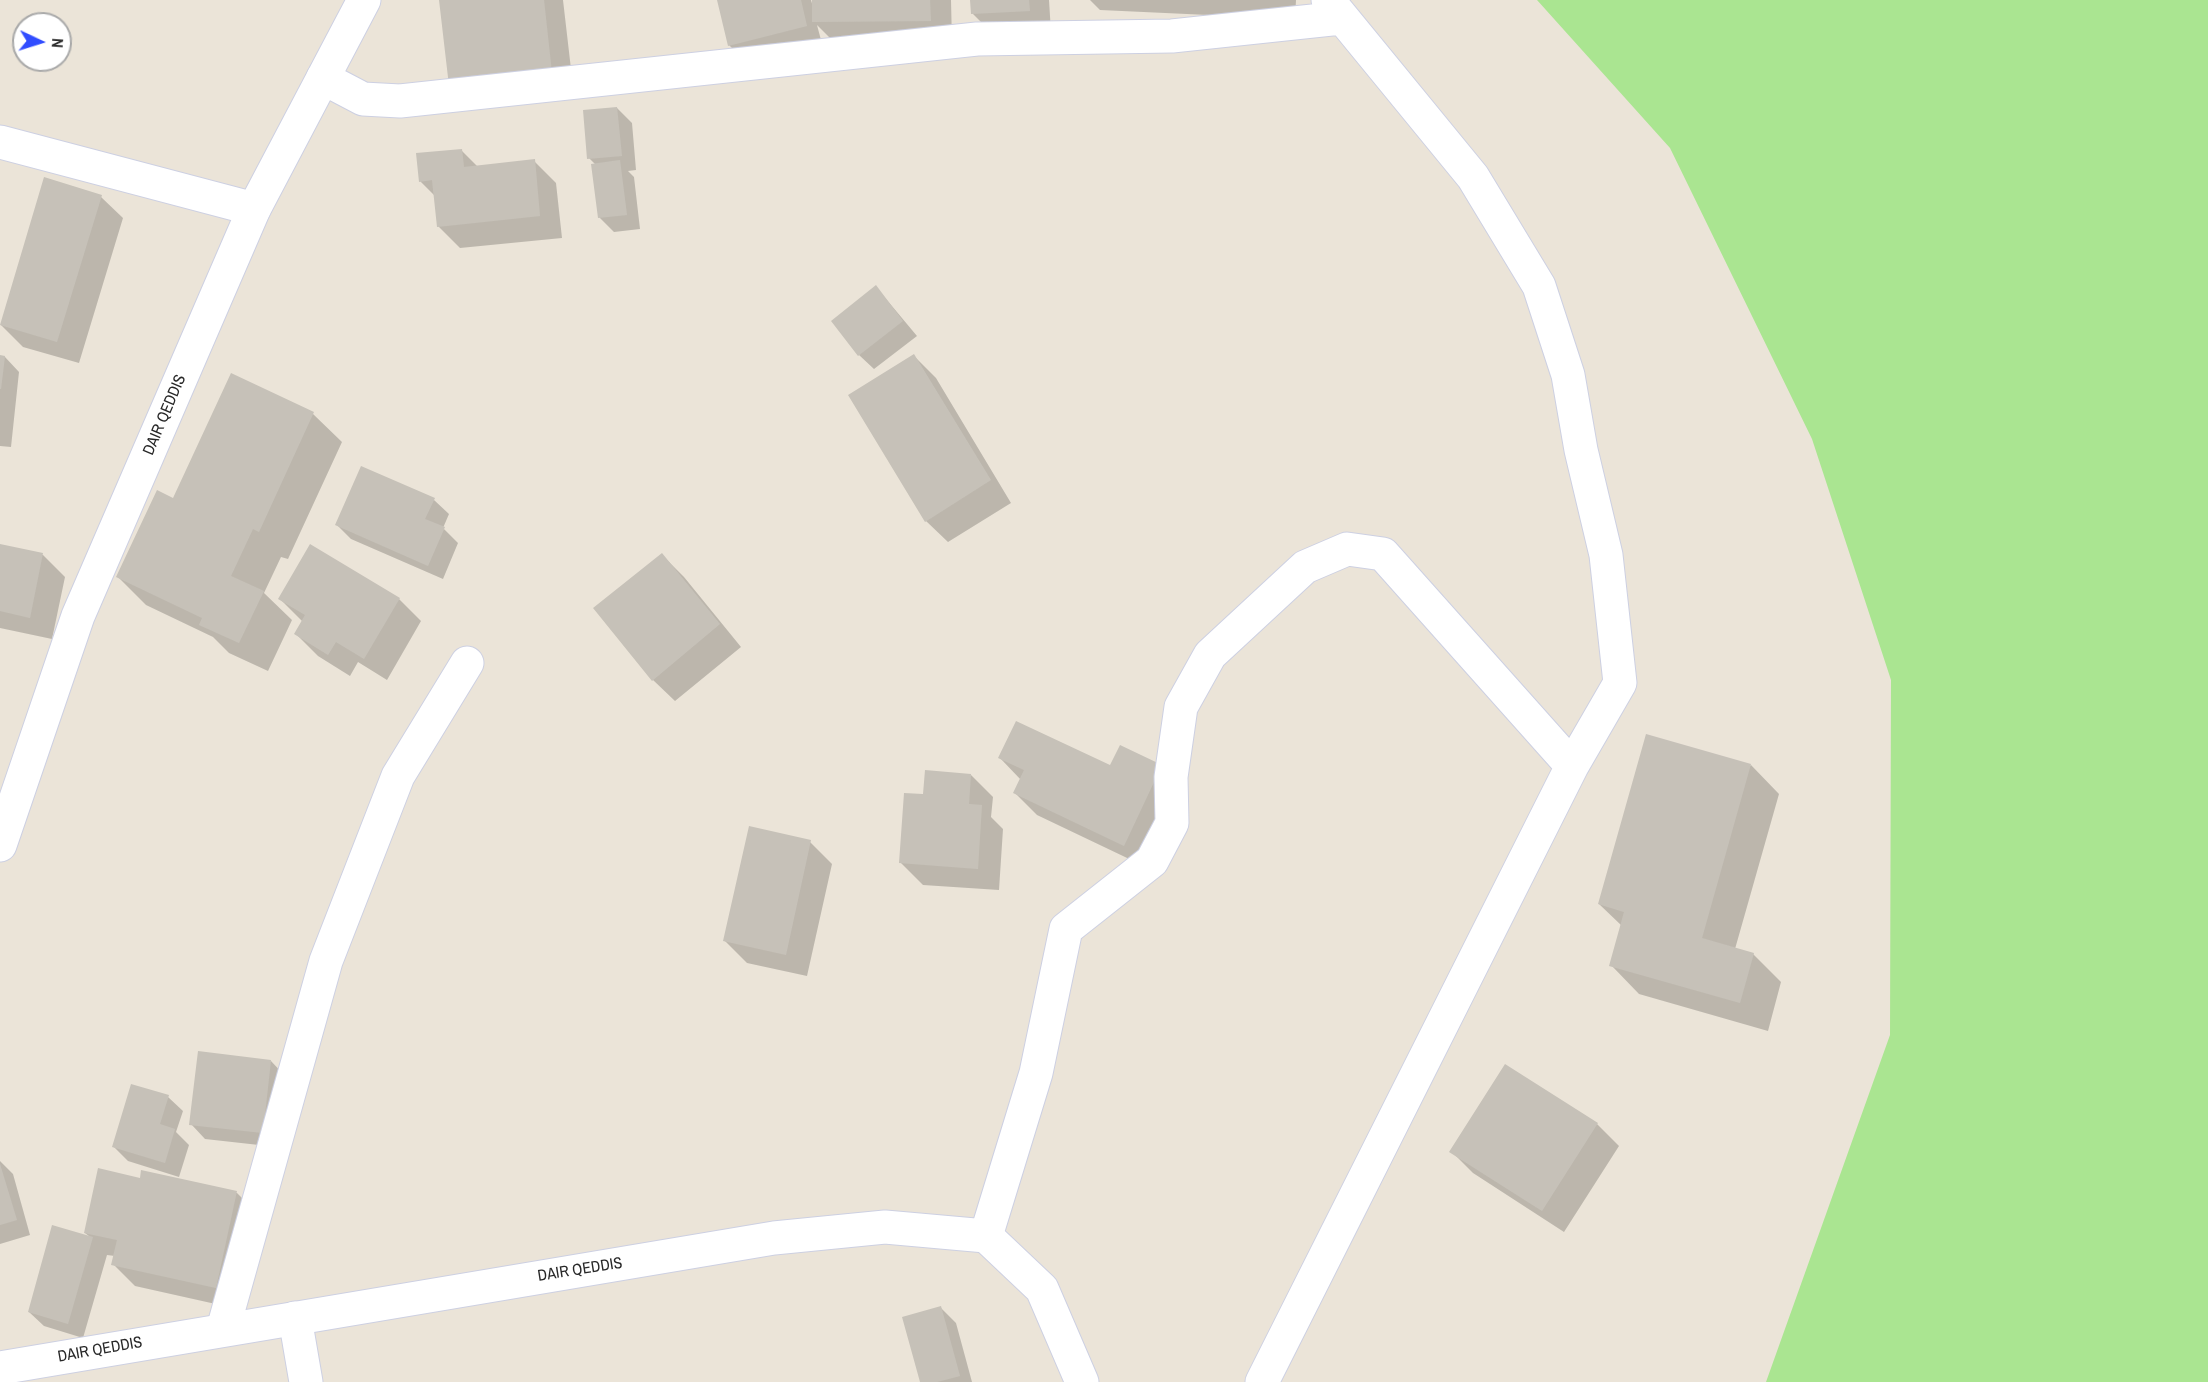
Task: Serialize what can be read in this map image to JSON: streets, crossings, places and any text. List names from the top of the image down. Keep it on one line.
{"streets":{"street":["DAIR QEDDIS"]},"north":"right"}
